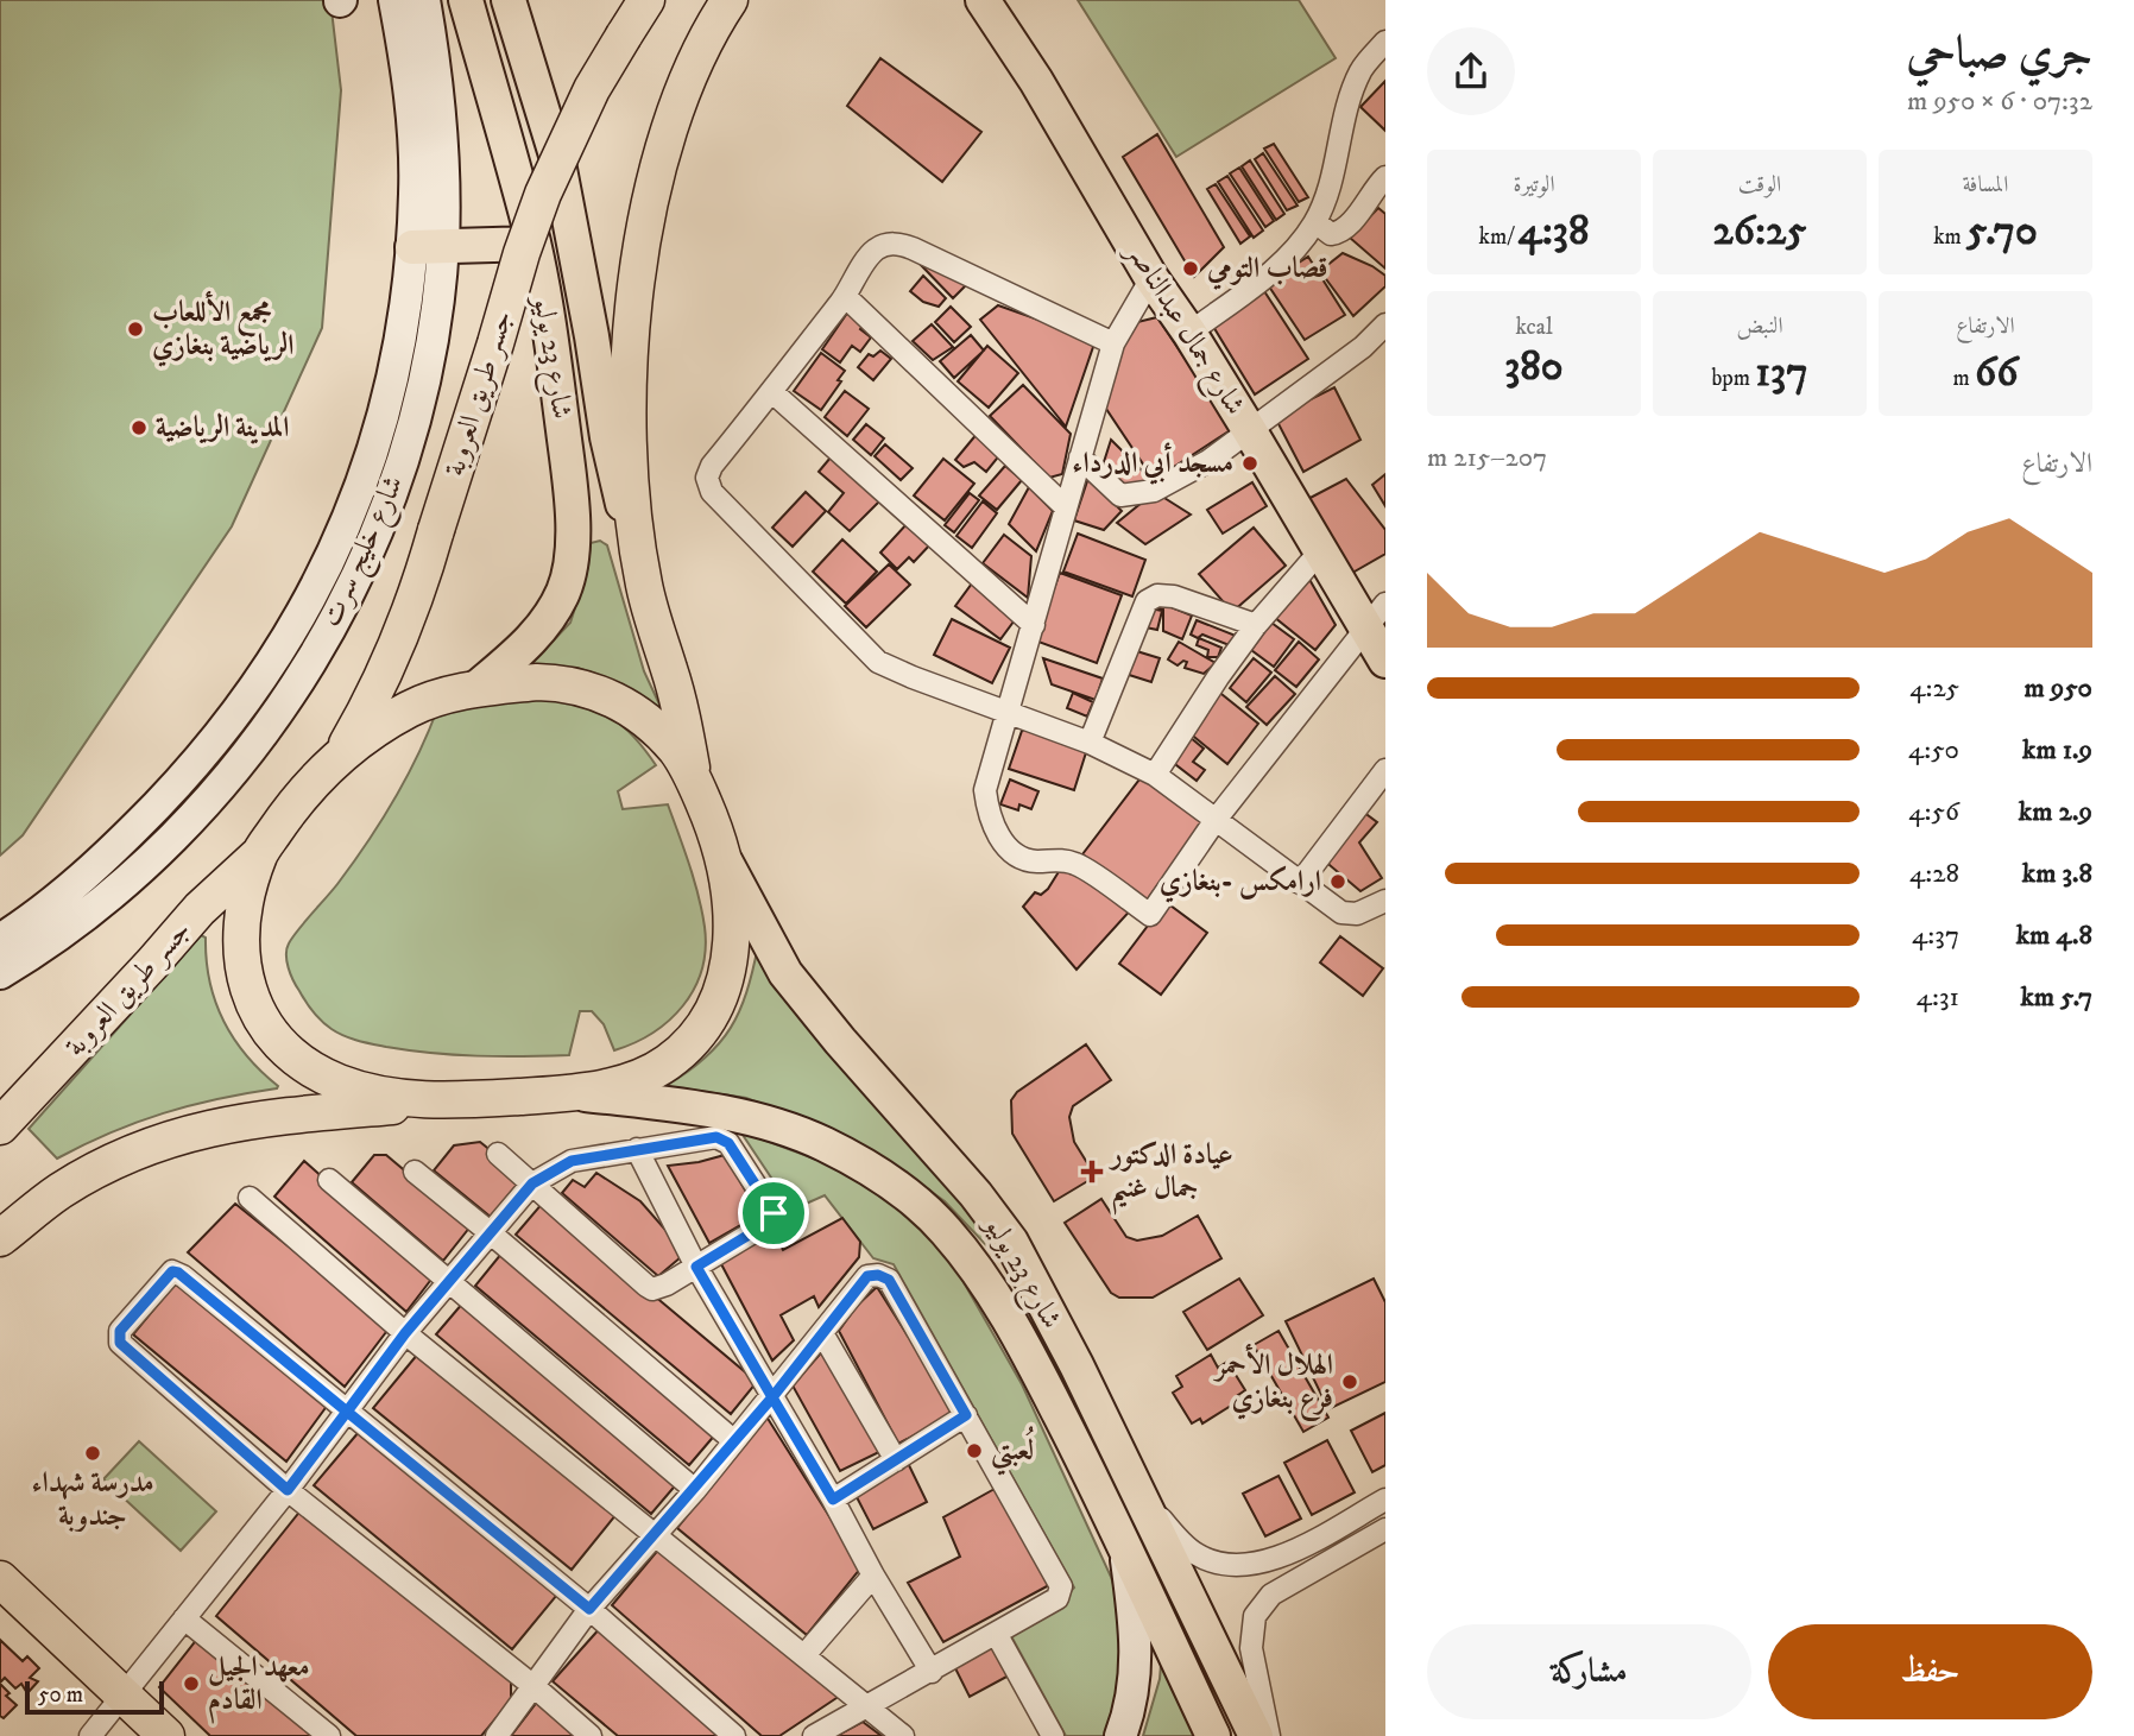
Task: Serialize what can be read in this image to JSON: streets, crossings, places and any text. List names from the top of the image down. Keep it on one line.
{"streets":{"highway":["جسر طريق العروبة"],"main road":["شارع جمال عبدالناصر","شارع 23 يوليو","شارع خليج سرت"]},"places":{"other":["قصاب التومي","مجمع الأللعاب الرياضية بنغازي","المدينة الرياضية","مسجد أبي الدرداء","ارامكس -بنغازي","الهلال الأحمر فرع بنغازي","لُعبتي","مدرسة شهداء جندوبة","معهد الجيل القادم"],"health":["عيادة الدكتور جمال غنيم"]},"scale_bar":"50 m","page":{"heading":["جري صباحي","07:32 · 6 × 950 m"],"stats":[["المسافة","5.70 km"],["الوقت","26:25"],["الوتيرة","4:38 /km"],["الارتفاع","66 m"],["النبض","137 bpm"],["kcal","380"]],"chart":["الارتفاع","207–215 m"],"list":[{"name":"950 m","note":"4:25"},{"name":"1.9 km","note":"4:50"},{"name":"2.9 km","note":"4:56"},{"name":"3.8 km","note":"4:28"},{"name":"4.8 km","note":"4:37"},{"name":"5.7 km","note":"4:31"}],"buttons":["حفظ","مشاركة"],"scale":"50 m"}}
